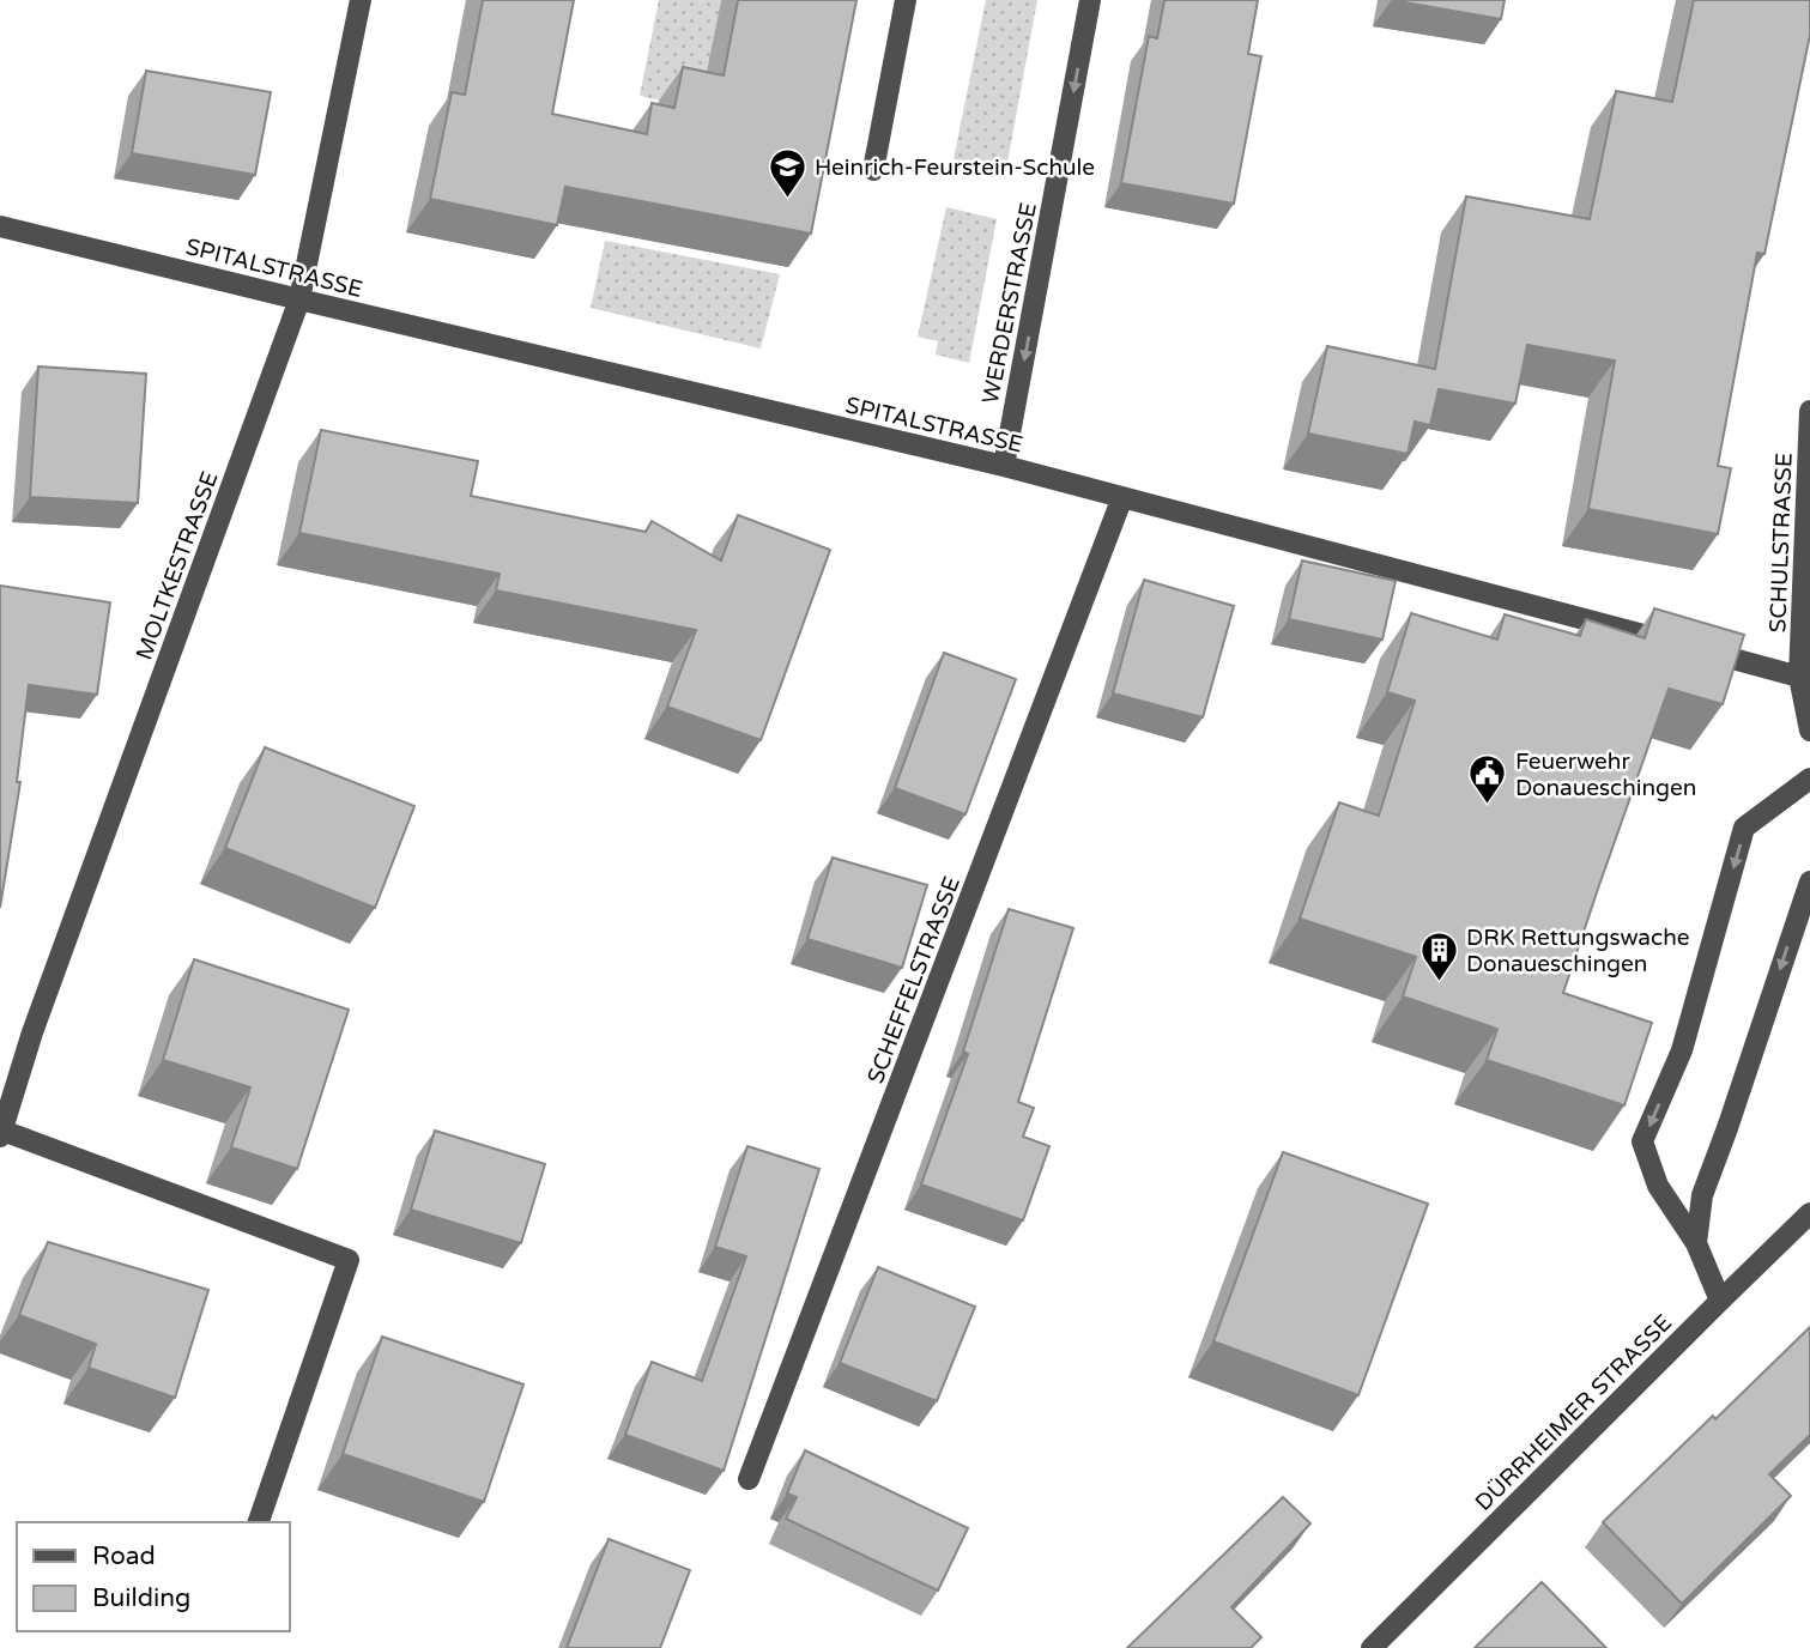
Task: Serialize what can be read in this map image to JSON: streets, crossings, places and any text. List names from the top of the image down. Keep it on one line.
{"streets":{"street":["SPITALSTRASSE","WERDERSTRASSE","SCHULSTRASSE","MOLTKESTRASSE","SCHEFFELSTRASSE","DÜRRHEIMER STRASSE"]},"crossings":[["SPITALSTRASSE","WERDERSTRASSE"],["SPITALSTRASSE","SCHULSTRASSE"],["SPITALSTRASSE","MOLTKESTRASSE"],["SPITALSTRASSE","SCHEFFELSTRASSE"]],"places":{"school or university":["Heinrich-Feurstein-Schule"],"public building":["Feuerwehr Donaueschingen"],"building":["DRK Rettungswache Donaueschingen"]},"legend":["Road","Building"]}
